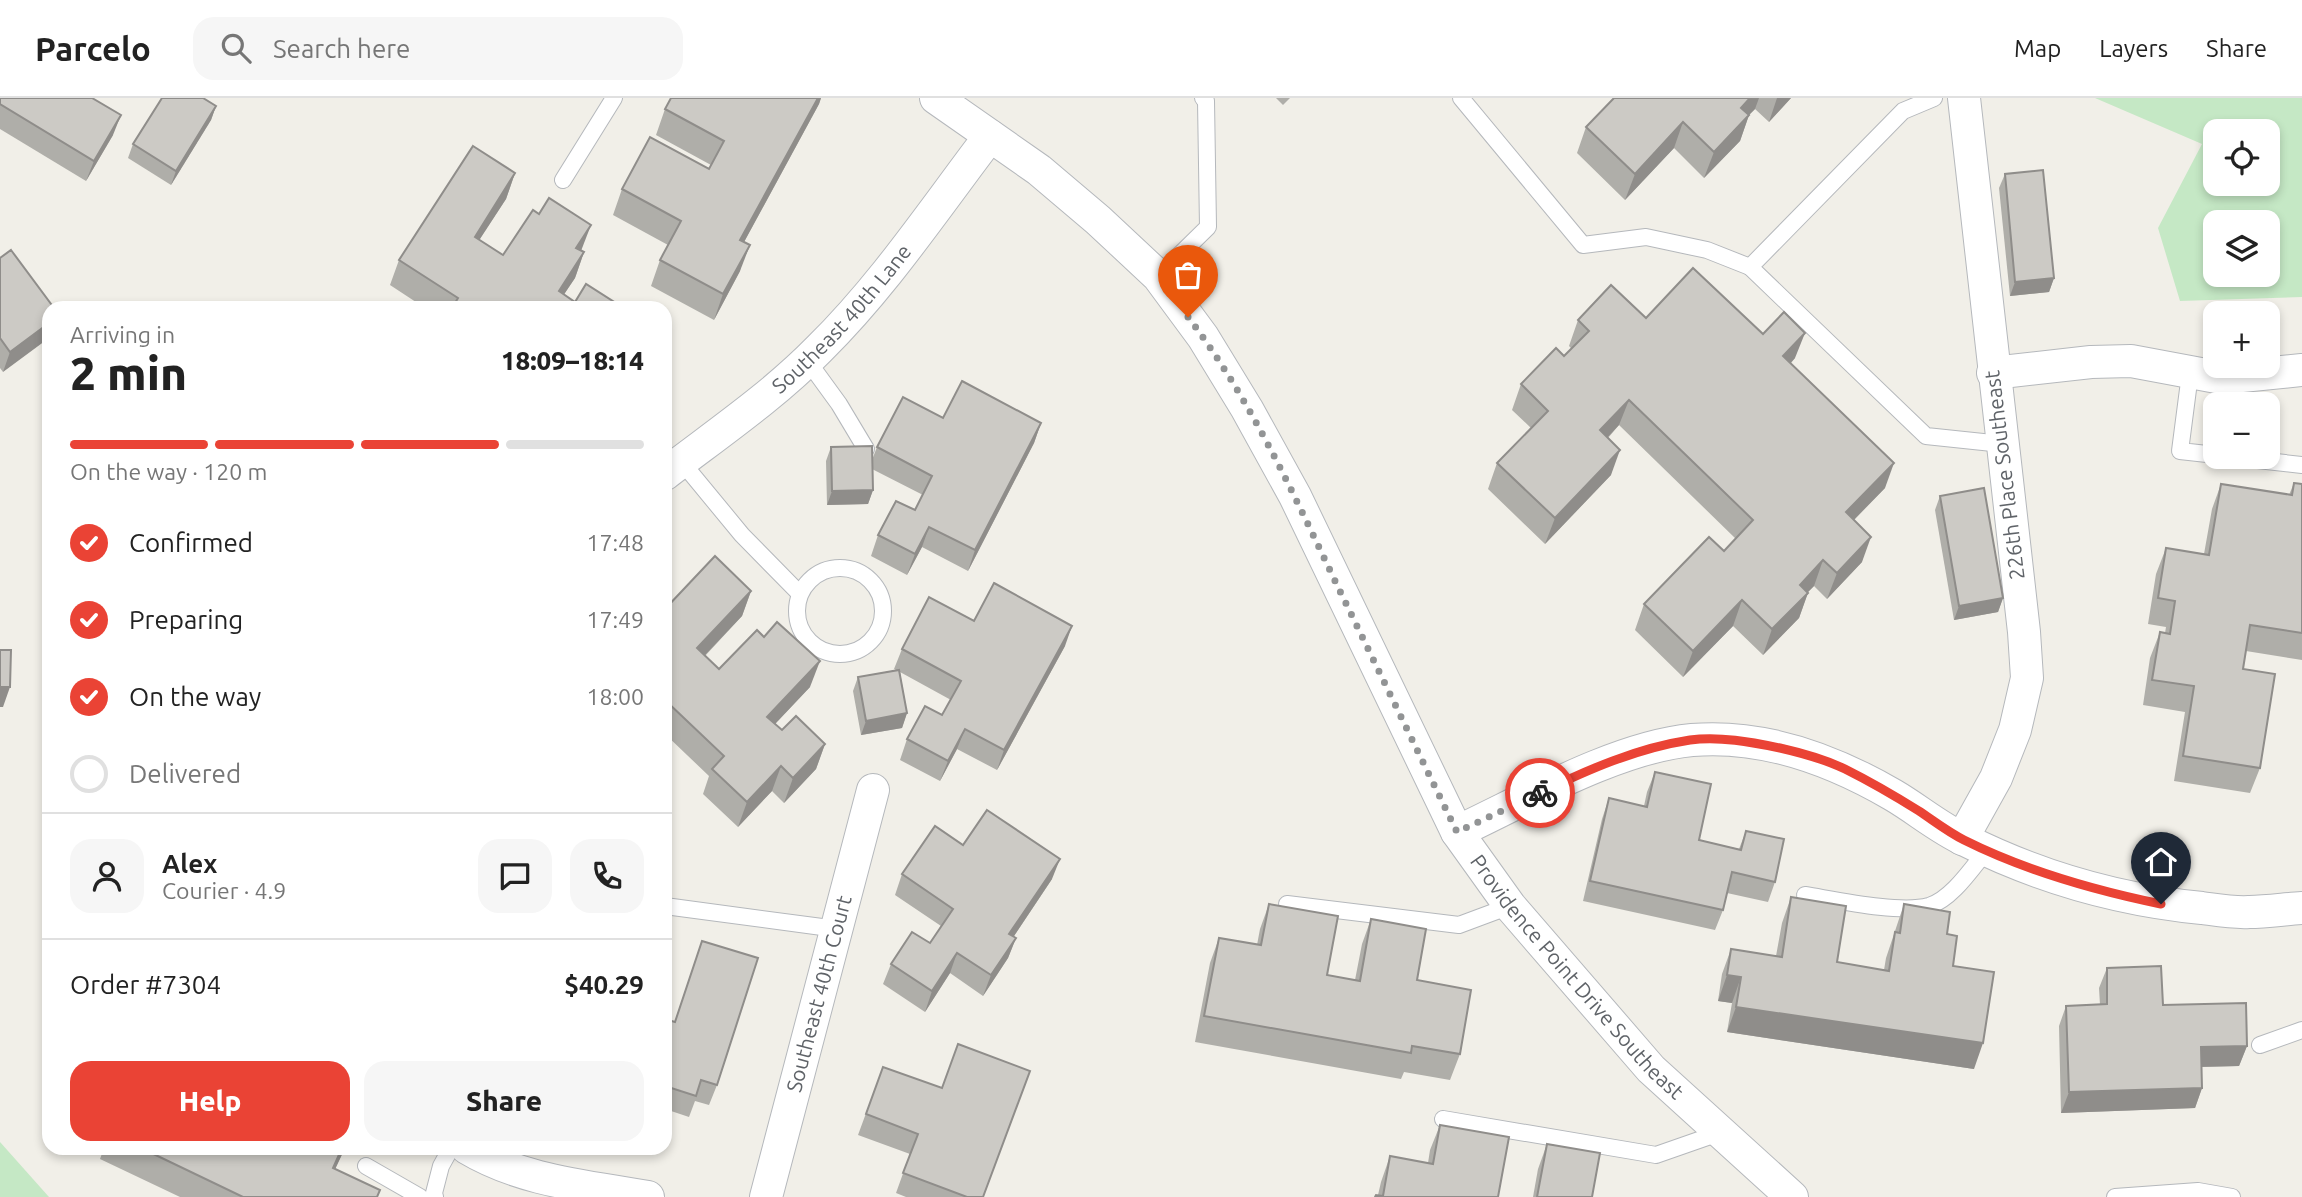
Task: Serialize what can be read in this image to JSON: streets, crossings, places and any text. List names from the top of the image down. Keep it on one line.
{"streets":{"street":["Southeast 40th Lane","226th Place Southeast","Providence Point Drive Southeast","Southeast 40th Court"]},"crossings":[["Southeast 40th Lane","Providence Point Drive Southeast"]],"page":{"header":"Parcelo","search":"Search here","nav":["Map","Layers","Share"],"map_buttons":["+","−"],"heading":["2 min","Arriving in","18:09–18:14"],"panel":["Alex","Courier · 4.9","Order #7304","$40.29"],"bar":"On the way · 120 m","list":[["Confirmed","17:48"],["Preparing","17:49"],["On the way","18:00"],"Delivered"],"buttons":["Help","Share"]}}
